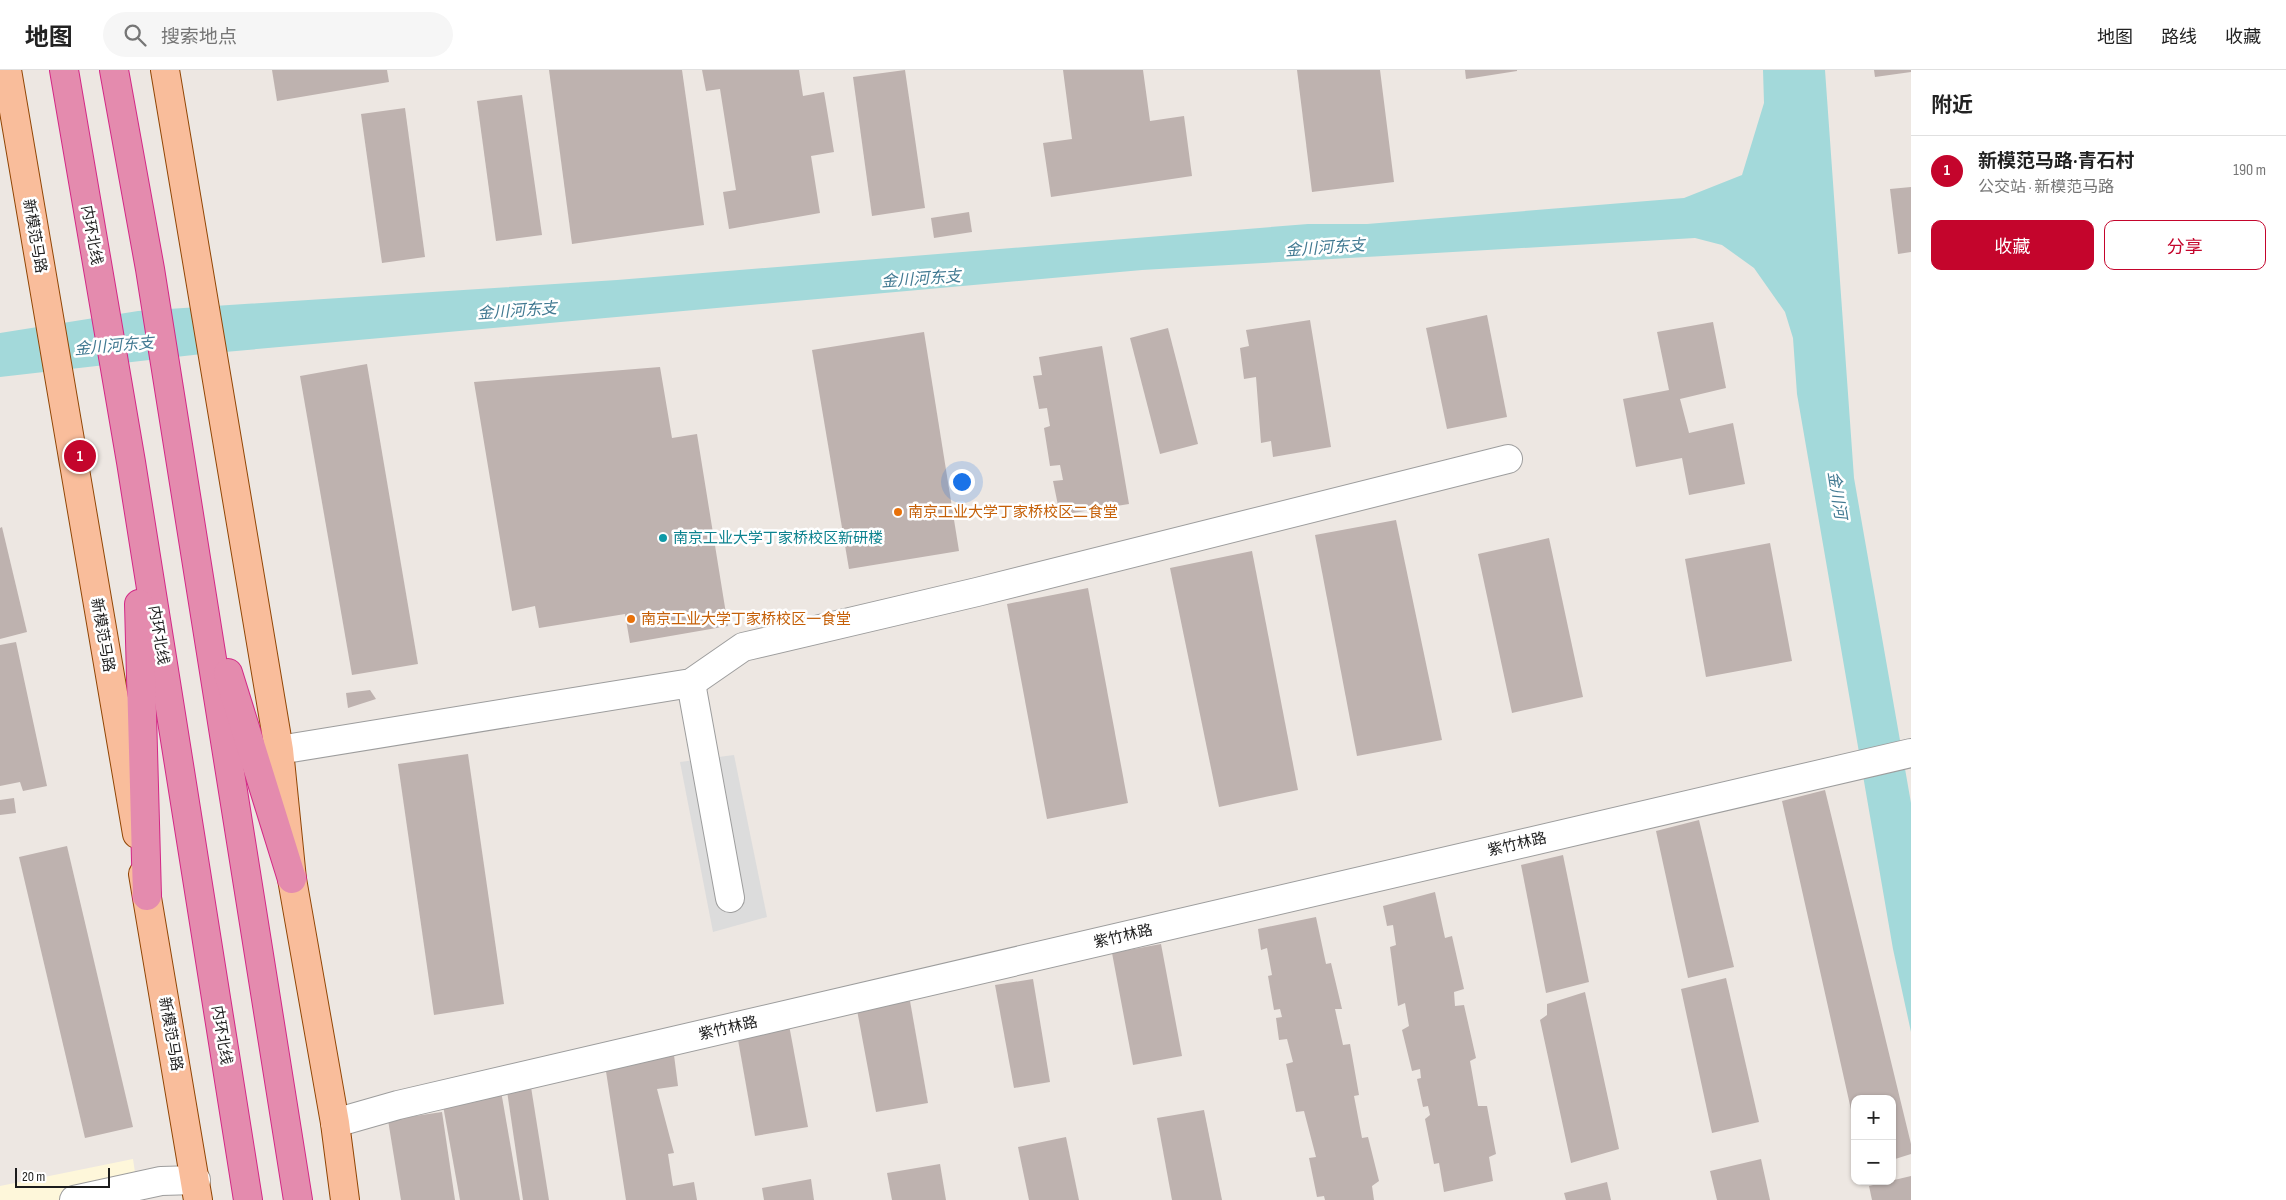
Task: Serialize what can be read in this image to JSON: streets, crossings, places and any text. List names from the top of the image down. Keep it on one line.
{"streets":{"highway":["内环北线"],"main road":["新模范马路"],"street":["紫竹林路"]},"water":["金川河东支","金川河"],"places":["南京工业大学丁家桥校区二食堂","南京工业大学丁家桥校区新研楼","南京工业大学丁家桥校区一食堂"],"scale_bar":"20 m","page":{"header":"地图","search":"搜索地点","nav":["地图","路线","收藏"],"heading":"附近","list":[{"mark":"1","name":"新模范马路·青石村","note":"公交站 · 新模范马路","value":"190 m"}],"buttons":["收藏","分享"],"pins":"1","map_buttons":["+","−"],"scale":"20 m"}}
